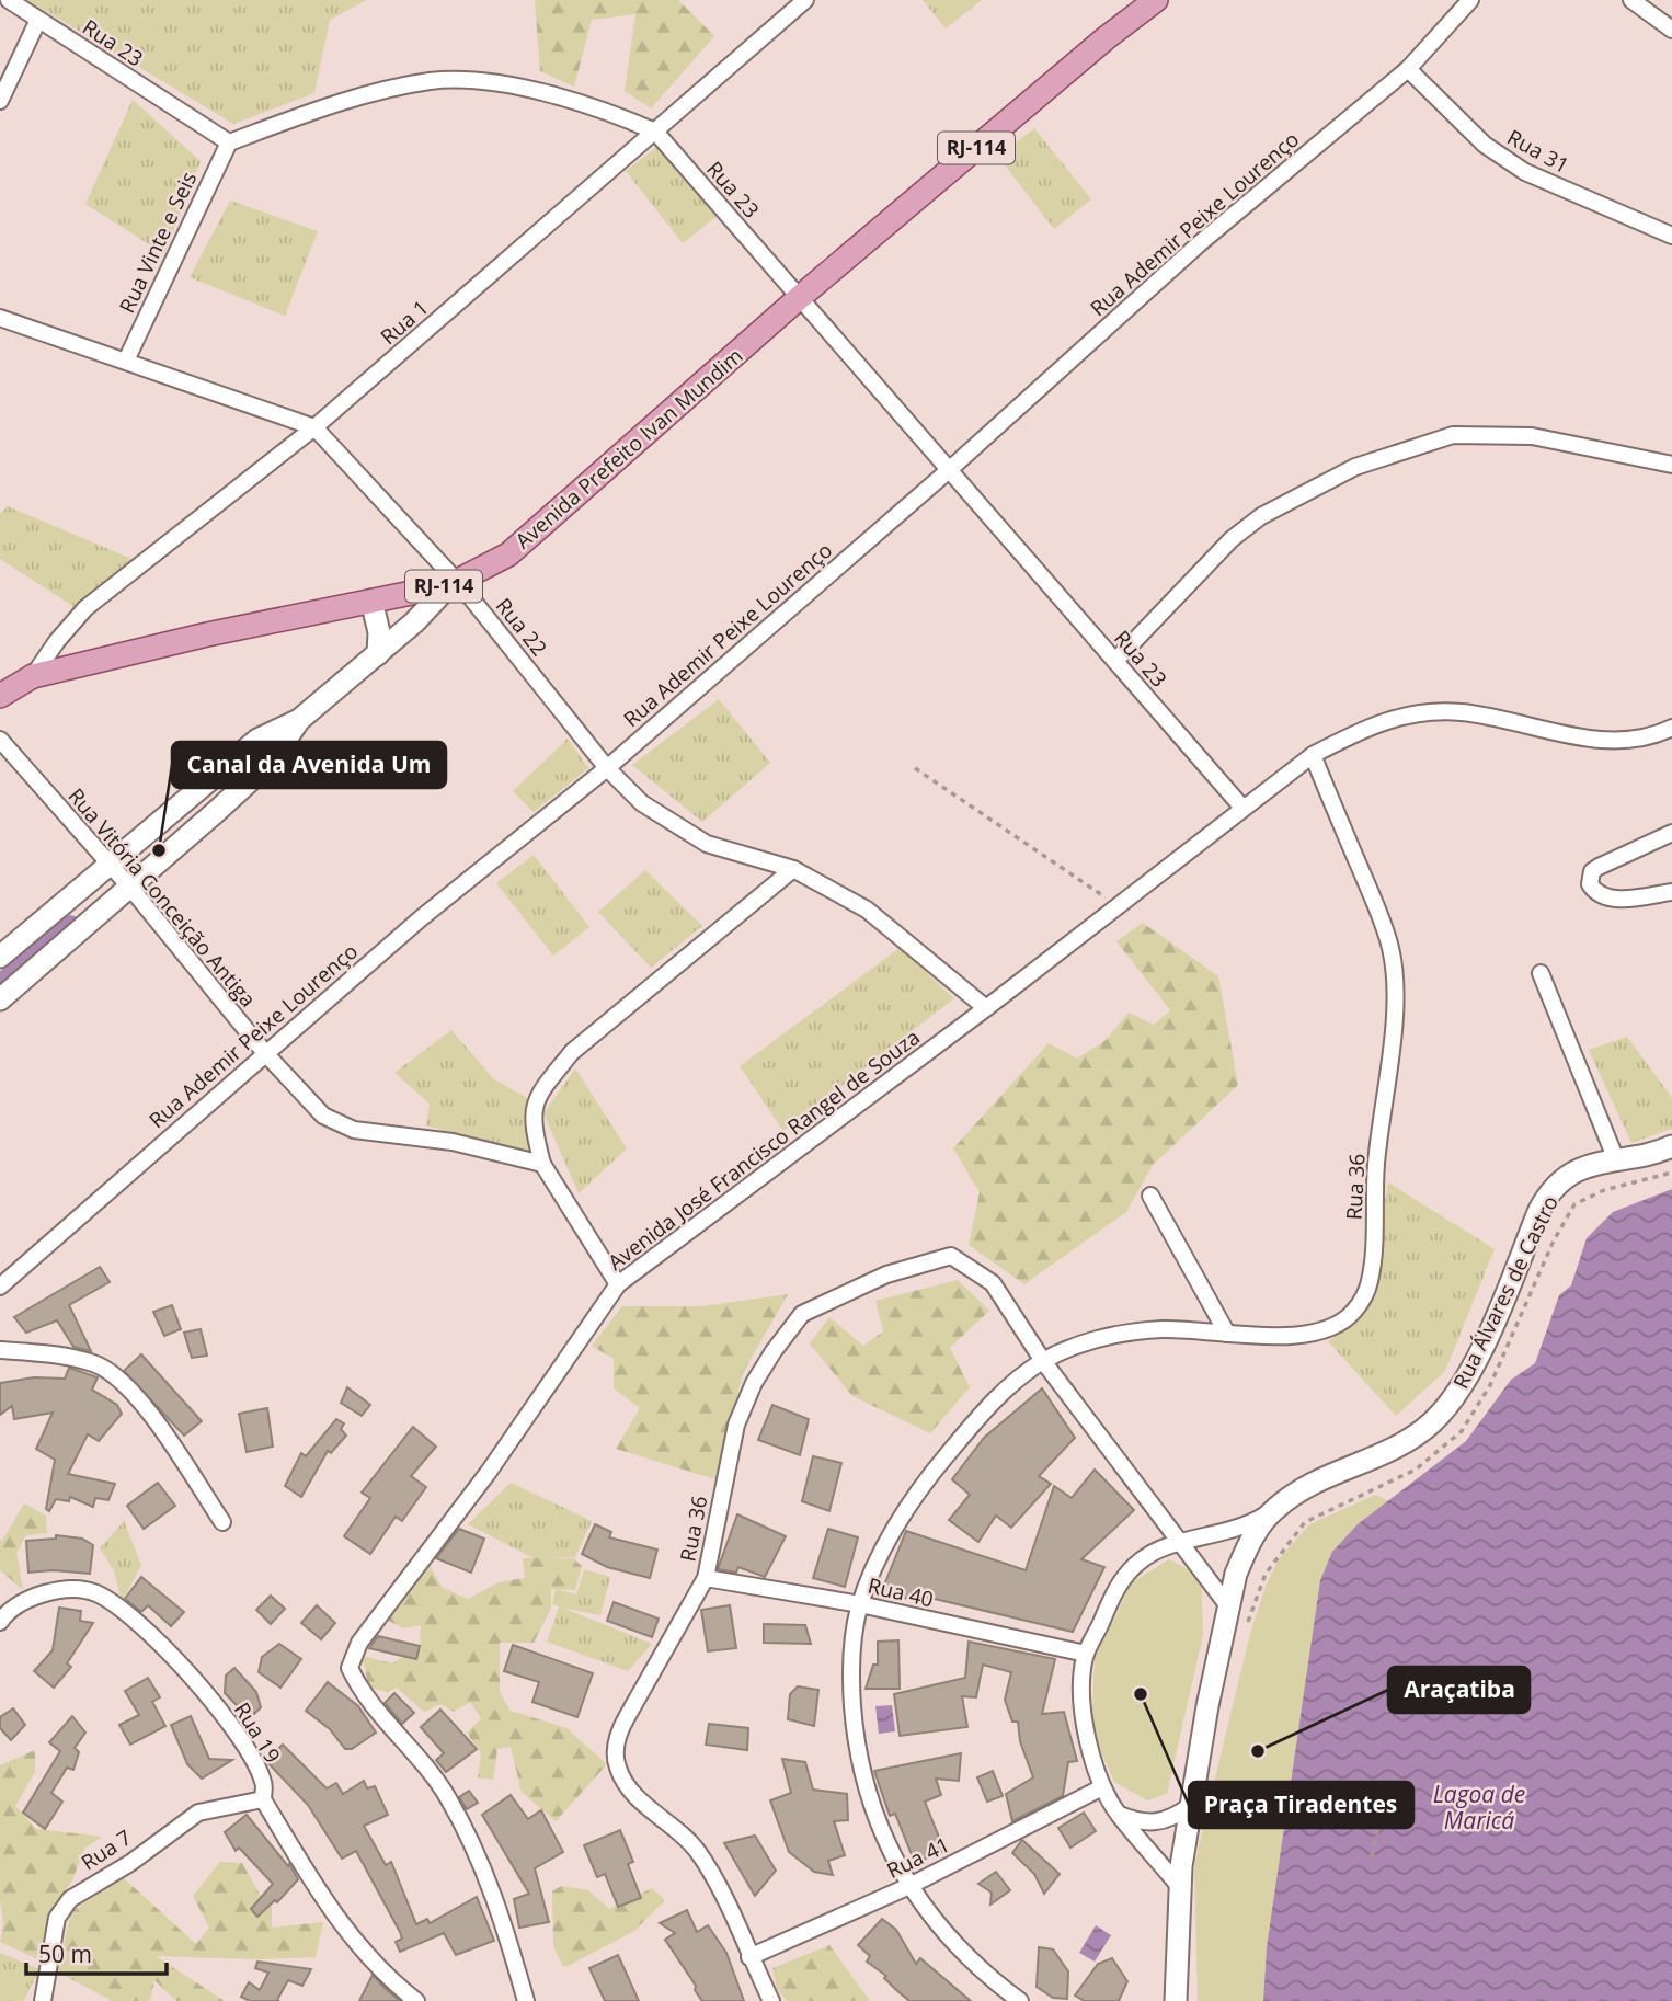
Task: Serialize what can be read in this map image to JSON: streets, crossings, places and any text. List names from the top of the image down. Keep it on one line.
{"streets":{"main road":["RJ-114","Avenida Prefeito Ivan Mundim"],"street":["Rua 23","Rua 31","Rua Ademir Peixe Lourenço","Rua Vinte e Seis","Rua 1","Rua 22","Rua Vitória Conceição Antiga","Avenida José Francisco Rangel de Souza","Rua 36","Rua Álvares de Castro","Rua 40","Rua 19","Rua 7","Rua 41"]},"crossings":[["Rua 23","Rua Ademir Peixe Lourenço"],["Rua 23","Rua Vinte e Seis"],["Rua 23","Rua 1"],["Rua 23","Avenida Prefeito Ivan Mundim"],["Rua 23","Avenida José Francisco Rangel de Souza"],["Rua 31","Rua Ademir Peixe Lourenço"],["Rua Ademir Peixe Lourenço","Rua 22"],["Rua Ademir Peixe Lourenço","Rua Vitória Conceição Antiga"],["Rua Vinte e Seis","Rua 22"],["Rua 1","Avenida Prefeito Ivan Mundim"],["Rua 1","Rua 22"],["Avenida Prefeito Ivan Mundim","Rua 22"],["Rua 22","Avenida José Francisco Rangel de Souza"],["Avenida José Francisco Rangel de Souza","Rua 36"],["Rua 36","Rua Álvares de Castro"],["Rua 36","Rua 40"],["Rua 36","Rua 41"],["Rua 19","Rua 7"]],"water":["Lagoa de Maricá"],"places":["Canal da Avenida Um","Praça Tiradentes","Araçatiba"],"scale_bar":"50 m"}
